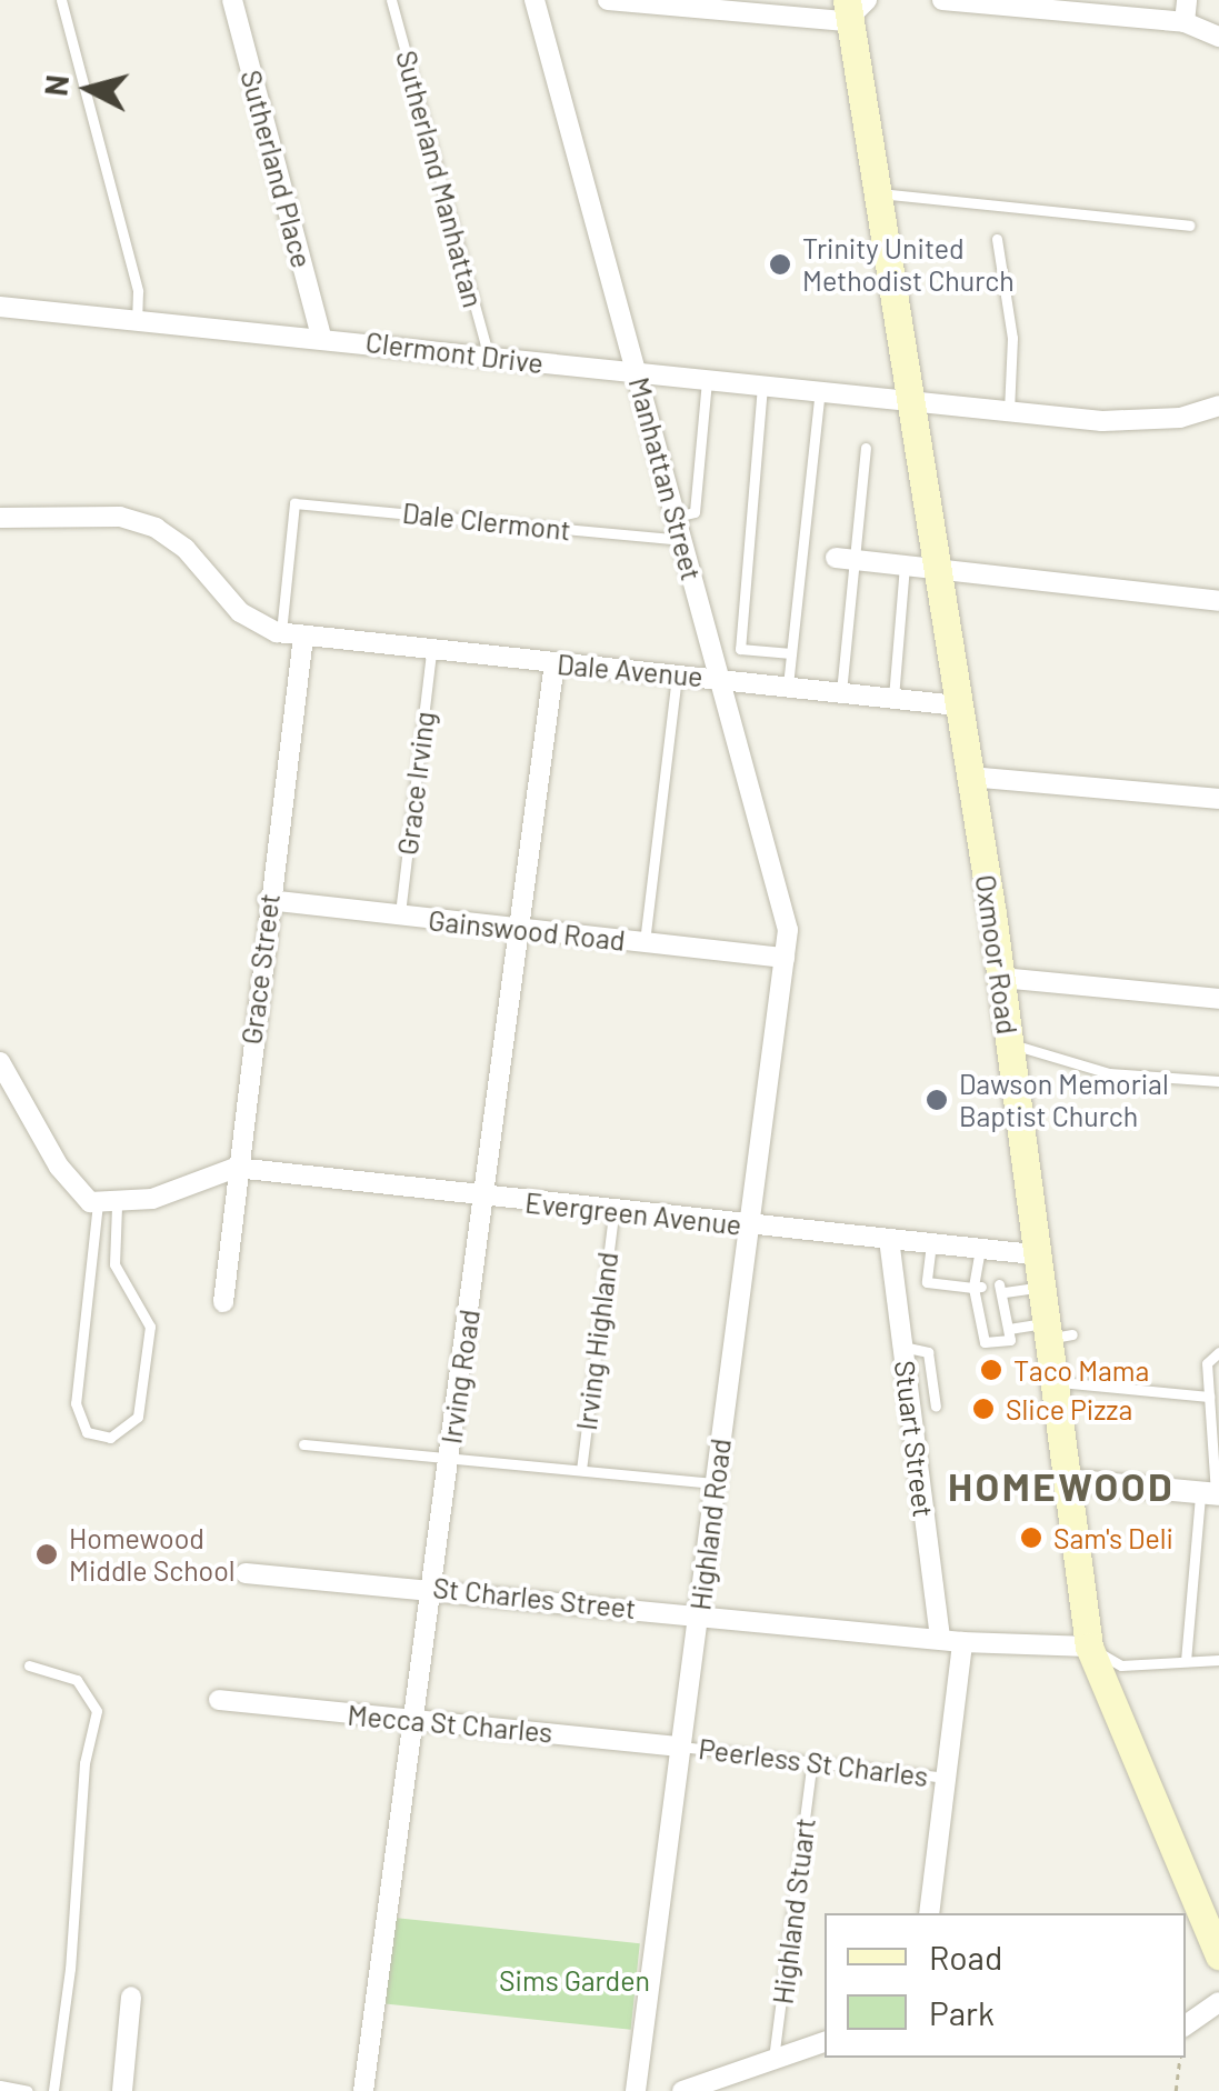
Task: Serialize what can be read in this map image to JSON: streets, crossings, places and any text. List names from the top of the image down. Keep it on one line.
{"streets":{"main road":["Oxmoor Road"],"street":["Sutherland Place","Clermont Drive","Manhattan Street","Dale Avenue","Gainswood Road","Grace Street","Evergreen Avenue","Irving Road","Stuart Street","Highland Road","St Charles Street","Mecca St Charles"],"lane":["Sutherland Manhattan","Dale Clermont","Grace Irving","Irving Highland","Peerless St Charles","Highland Stuart"]},"crossings":[["Sutherland Place","Clermont Drive"],["Sutherland Manhattan","Clermont Drive"],["Clermont Drive","Manhattan Street"],["Clermont Drive","Oxmoor Road"],["Manhattan Street","Dale Clermont"],["Manhattan Street","Dale Avenue"],["Manhattan Street","Gainswood Road"],["Manhattan Street","Highland Road"],["Dale Clermont","Dale Avenue"],["Dale Avenue","Grace Irving"],["Dale Avenue","Oxmoor Road"],["Dale Avenue","Grace Street"],["Dale Avenue","Irving Road"],["Grace Irving","Gainswood Road"],["Gainswood Road","Grace Street"],["Gainswood Road","Irving Road"],["Gainswood Road","Highland Road"],["Oxmoor Road","Evergreen Avenue"],["Oxmoor Road","St Charles Street"],["Grace Street","Evergreen Avenue"],["Evergreen Avenue","Irving Highland"],["Evergreen Avenue","Irving Road"],["Evergreen Avenue","Stuart Street"],["Evergreen Avenue","Highland Road"],["Irving Road","St Charles Street"],["Irving Road","Mecca St Charles"],["Stuart Street","St Charles Street"],["Highland Road","St Charles Street"],["Highland Road","Mecca St Charles"],["Highland Road","Peerless St Charles"],["Mecca St Charles","Peerless St Charles"],["Peerless St Charles","Highland Stuart"]],"districts":["HOMEWOOD"],"parks":["Sims Garden"],"places":["Trinity United Methodist Church","Dawson Memorial Baptist Church","Taco Mama","Slice Pizza","Sam's Deli","Homewood Middle School"],"legend":["Road","Park"],"north":"left"}
